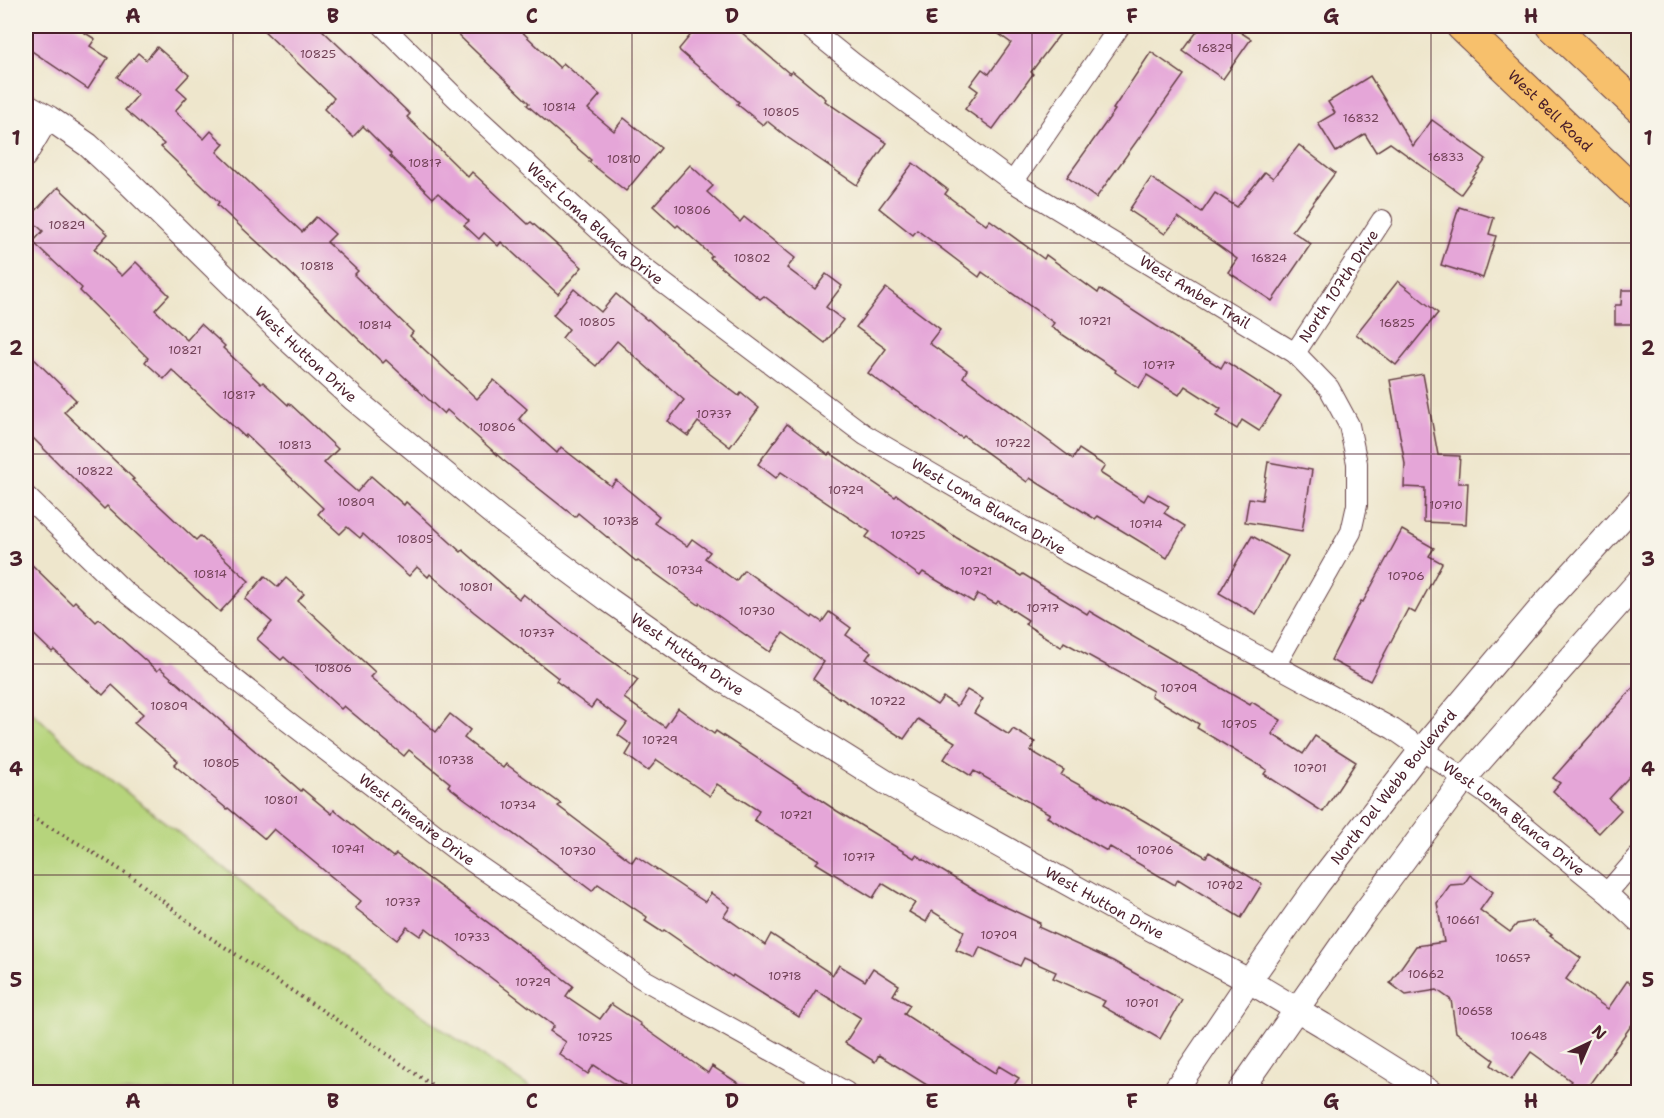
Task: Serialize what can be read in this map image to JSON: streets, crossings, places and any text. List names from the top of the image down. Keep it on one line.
{"streets":{"main road":["West Bell Road"],"street":["West Loma Blanca Drive","North 107th Drive","West Amber Trail","West Hutton Drive","North Del Webb Boulevard","West Pineaire Drive"]},"crossings":[["West Loma Blanca Drive","West Amber Trail"],["West Loma Blanca Drive","North Del Webb Boulevard"],["North 107th Drive","West Amber Trail"],["West Hutton Drive","North Del Webb Boulevard"]],"house_numbers":["16829","10825","10814","10805","16832","16833","10810","10817","10806","10829","10802","16824","10818","10721","10805","16825","10814","10821","10717","10817","10737","10806","10722","10813","10822","10729","10809","10710","10738","10714","10725","10805","10734","10721","10814","10706","10801","10717","10730","10737","10806","10709","10722","10809","10705","10729","10738","10805","10701","10801","10734","10721","10741","10706","10730","10717","10702","10737","10661","10709","10733","10657","10662","10718","10729","10701","10658","10648","10725"],"north":"top right","grid":{"columns":["A","B","C","D","E","F","G","H"],"rows":["1","2","3","4","5"]}}
